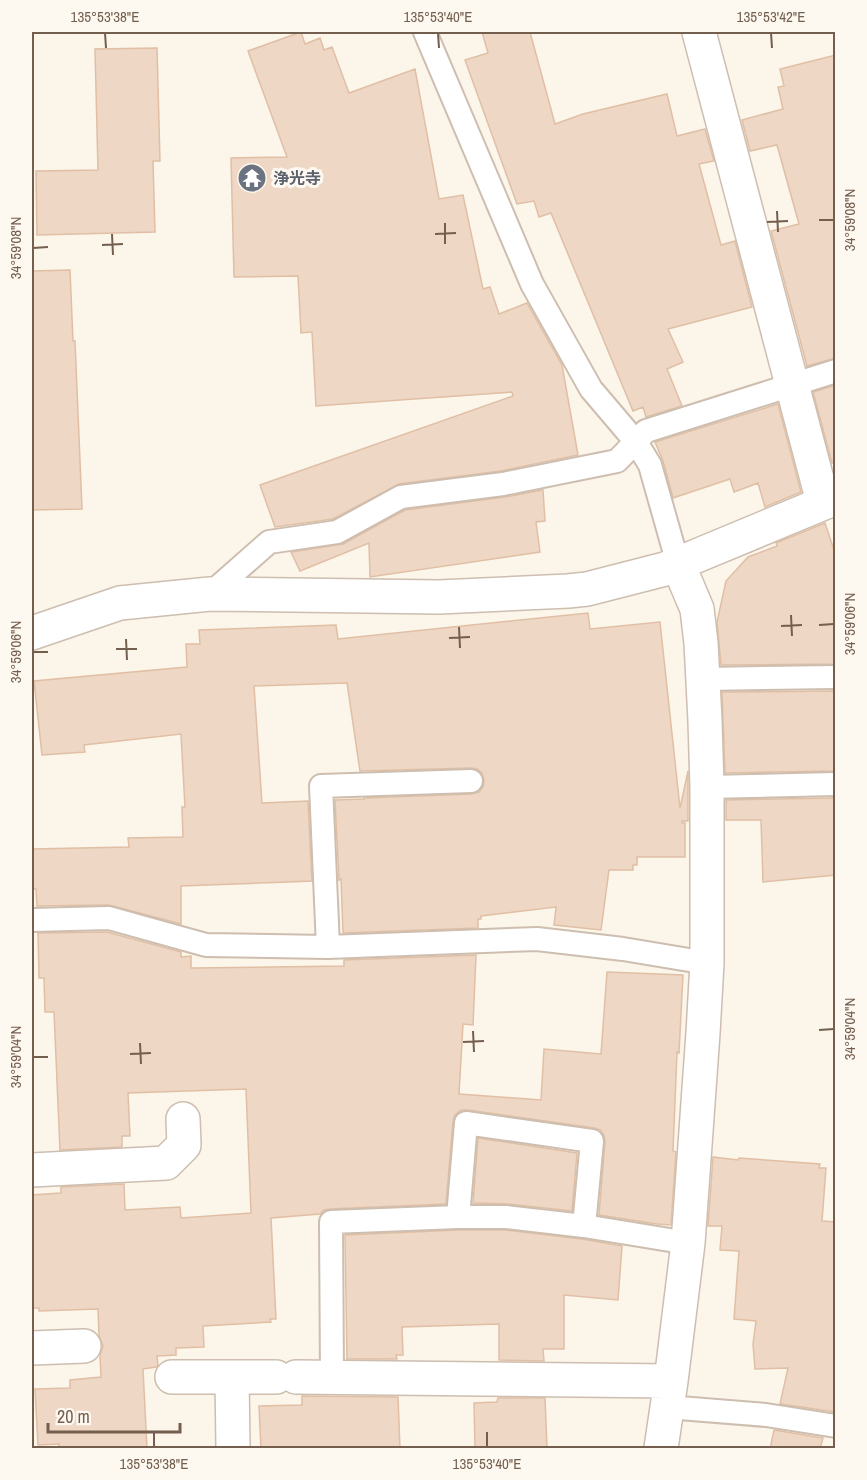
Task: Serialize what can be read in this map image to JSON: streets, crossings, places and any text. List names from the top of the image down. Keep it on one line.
{"places":{"temple":["浄光寺"]},"scale_bar":"20 m","coordinates":["135°53'38\"E","135°53'40\"E","135°53'42\"E","34°59'08\"N","34°59'06\"N","34°59'04\"N"]}
